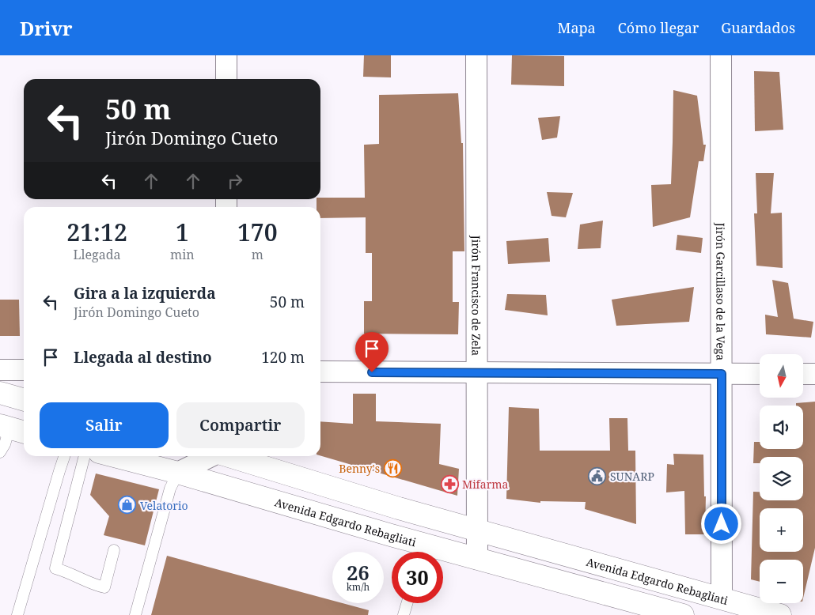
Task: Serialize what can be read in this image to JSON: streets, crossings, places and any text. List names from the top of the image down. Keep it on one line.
{"streets":{"street":["Jirón Garcillaso de la Vega","Jirón Francisco de Zela","Avenida Edgardo Rebagliati"]},"crossings":[["Jirón Garcillaso de la Vega","Avenida Edgardo Rebagliati"],["Jirón Francisco de Zela","Avenida Edgardo Rebagliati"]],"places":{"restaurant":["Benny's"],"public building":["SUNARP"],"pharmacy":["Mifarma"],"shop":["Velatorio"]},"north":"bottom","page":{"header":"Drivr","nav":["Mapa","Cómo llegar","Guardados"],"turn":["50 m","Jirón Domingo Cueto"],"eta":["21:12","Llegada","1","min","170","m"],"list":[{"name":"Gira a la izquierda","note":"Jirón Domingo Cueto","value":"50 m"},{"name":"Llegada al destino","value":"120 m"}],"map_buttons":["+","−"],"buttons":["Salir","Compartir"],"speed":"26 km/h","limit":"30"}}
